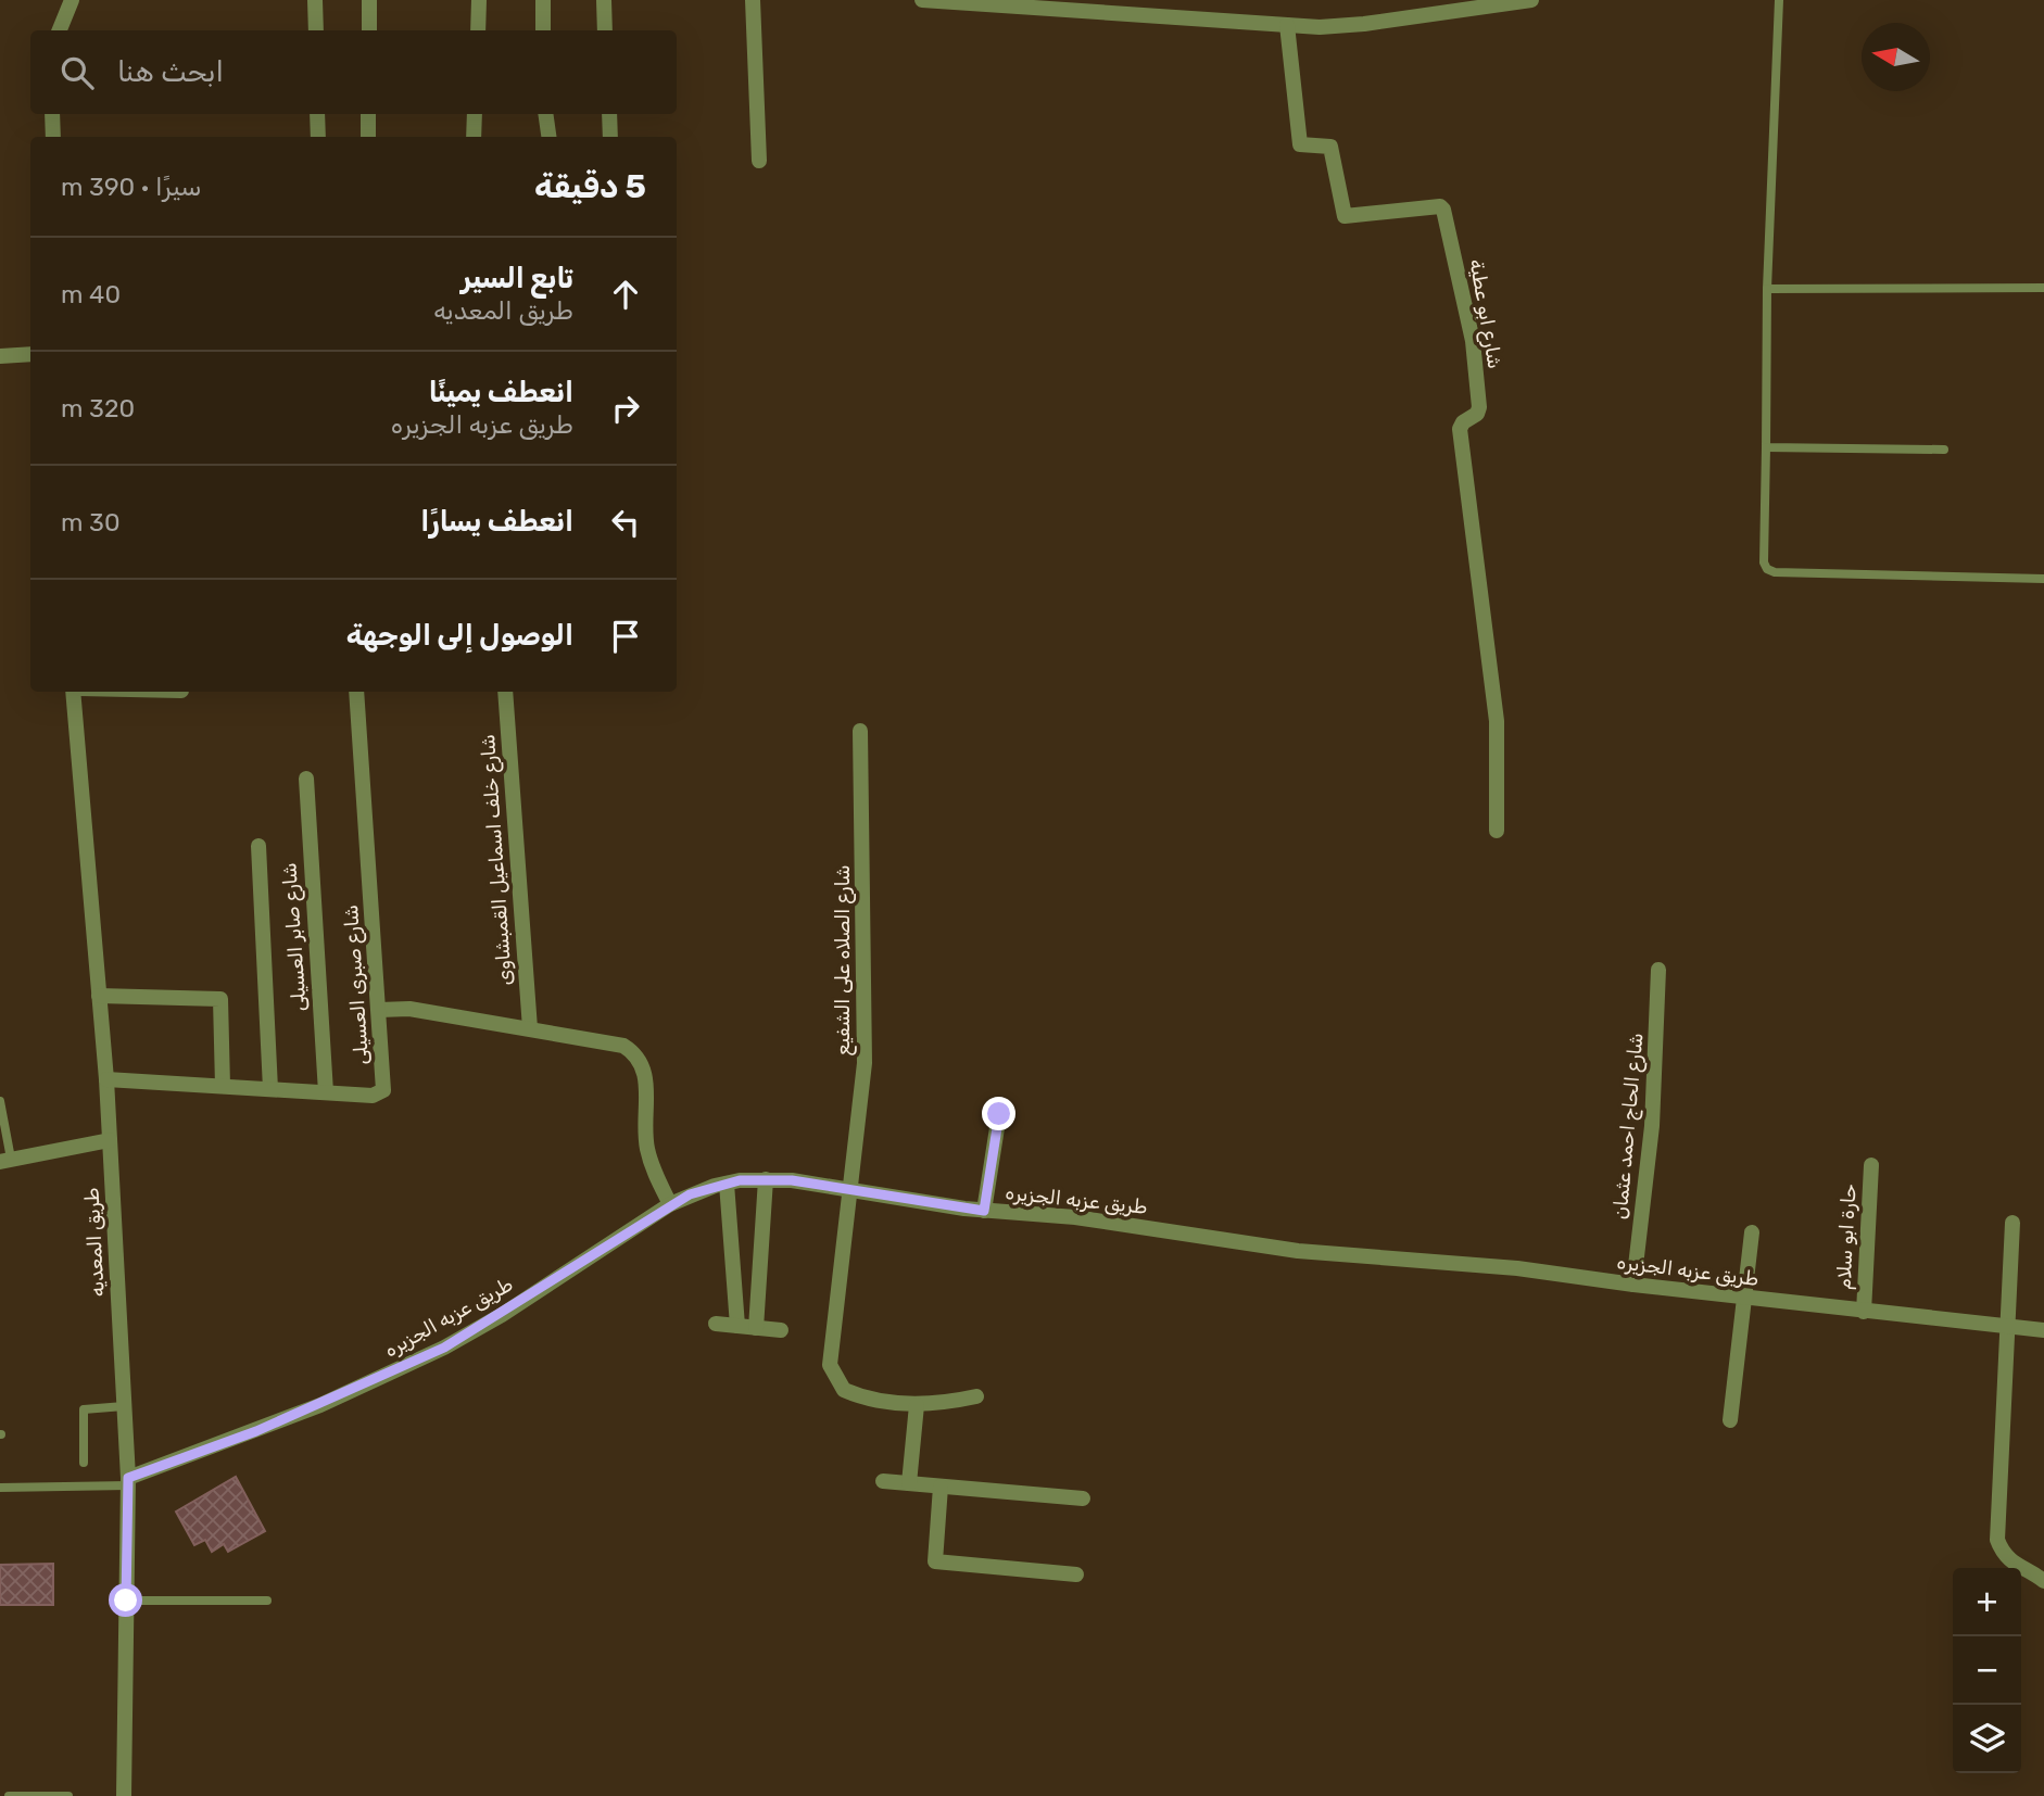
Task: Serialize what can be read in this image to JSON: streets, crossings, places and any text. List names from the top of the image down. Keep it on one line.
{"streets":{"street":["شارع ابو عطية","شارع خلف اسماعيل القمبشاوى","شارع صابر العسيلى","شارع الصلاه على الشفيع","شارع صبرى العسيلى","شارع الحاج احمد عثمان","طريق عزبه الجزيره","حارة ابو سلام","طريق المعديه"]},"crossings":[["شارع صابر العسيلى","شارع صبرى العسيلى"],["شارع الصلاه على الشفيع","طريق عزبه الجزيره"],["شارع صبرى العسيلى","طريق المعديه"],["شارع الحاج احمد عثمان","طريق عزبه الجزيره"],["طريق عزبه الجزيره","حارة ابو سلام"],["طريق عزبه الجزيره","طريق المعديه"]],"north":"left","page":{"search":"ابحث هنا","heading":["5 دقيقة","سيرًا · 390 m"],"list":[["تابع السير","طريق المعديه","40 m"],["انعطف يمينًا","طريق عزبه الجزيره","320 m"],["انعطف يسارًا","30 m"],"الوصول إلى الوجهة"],"map_buttons":["+","−"]}}
